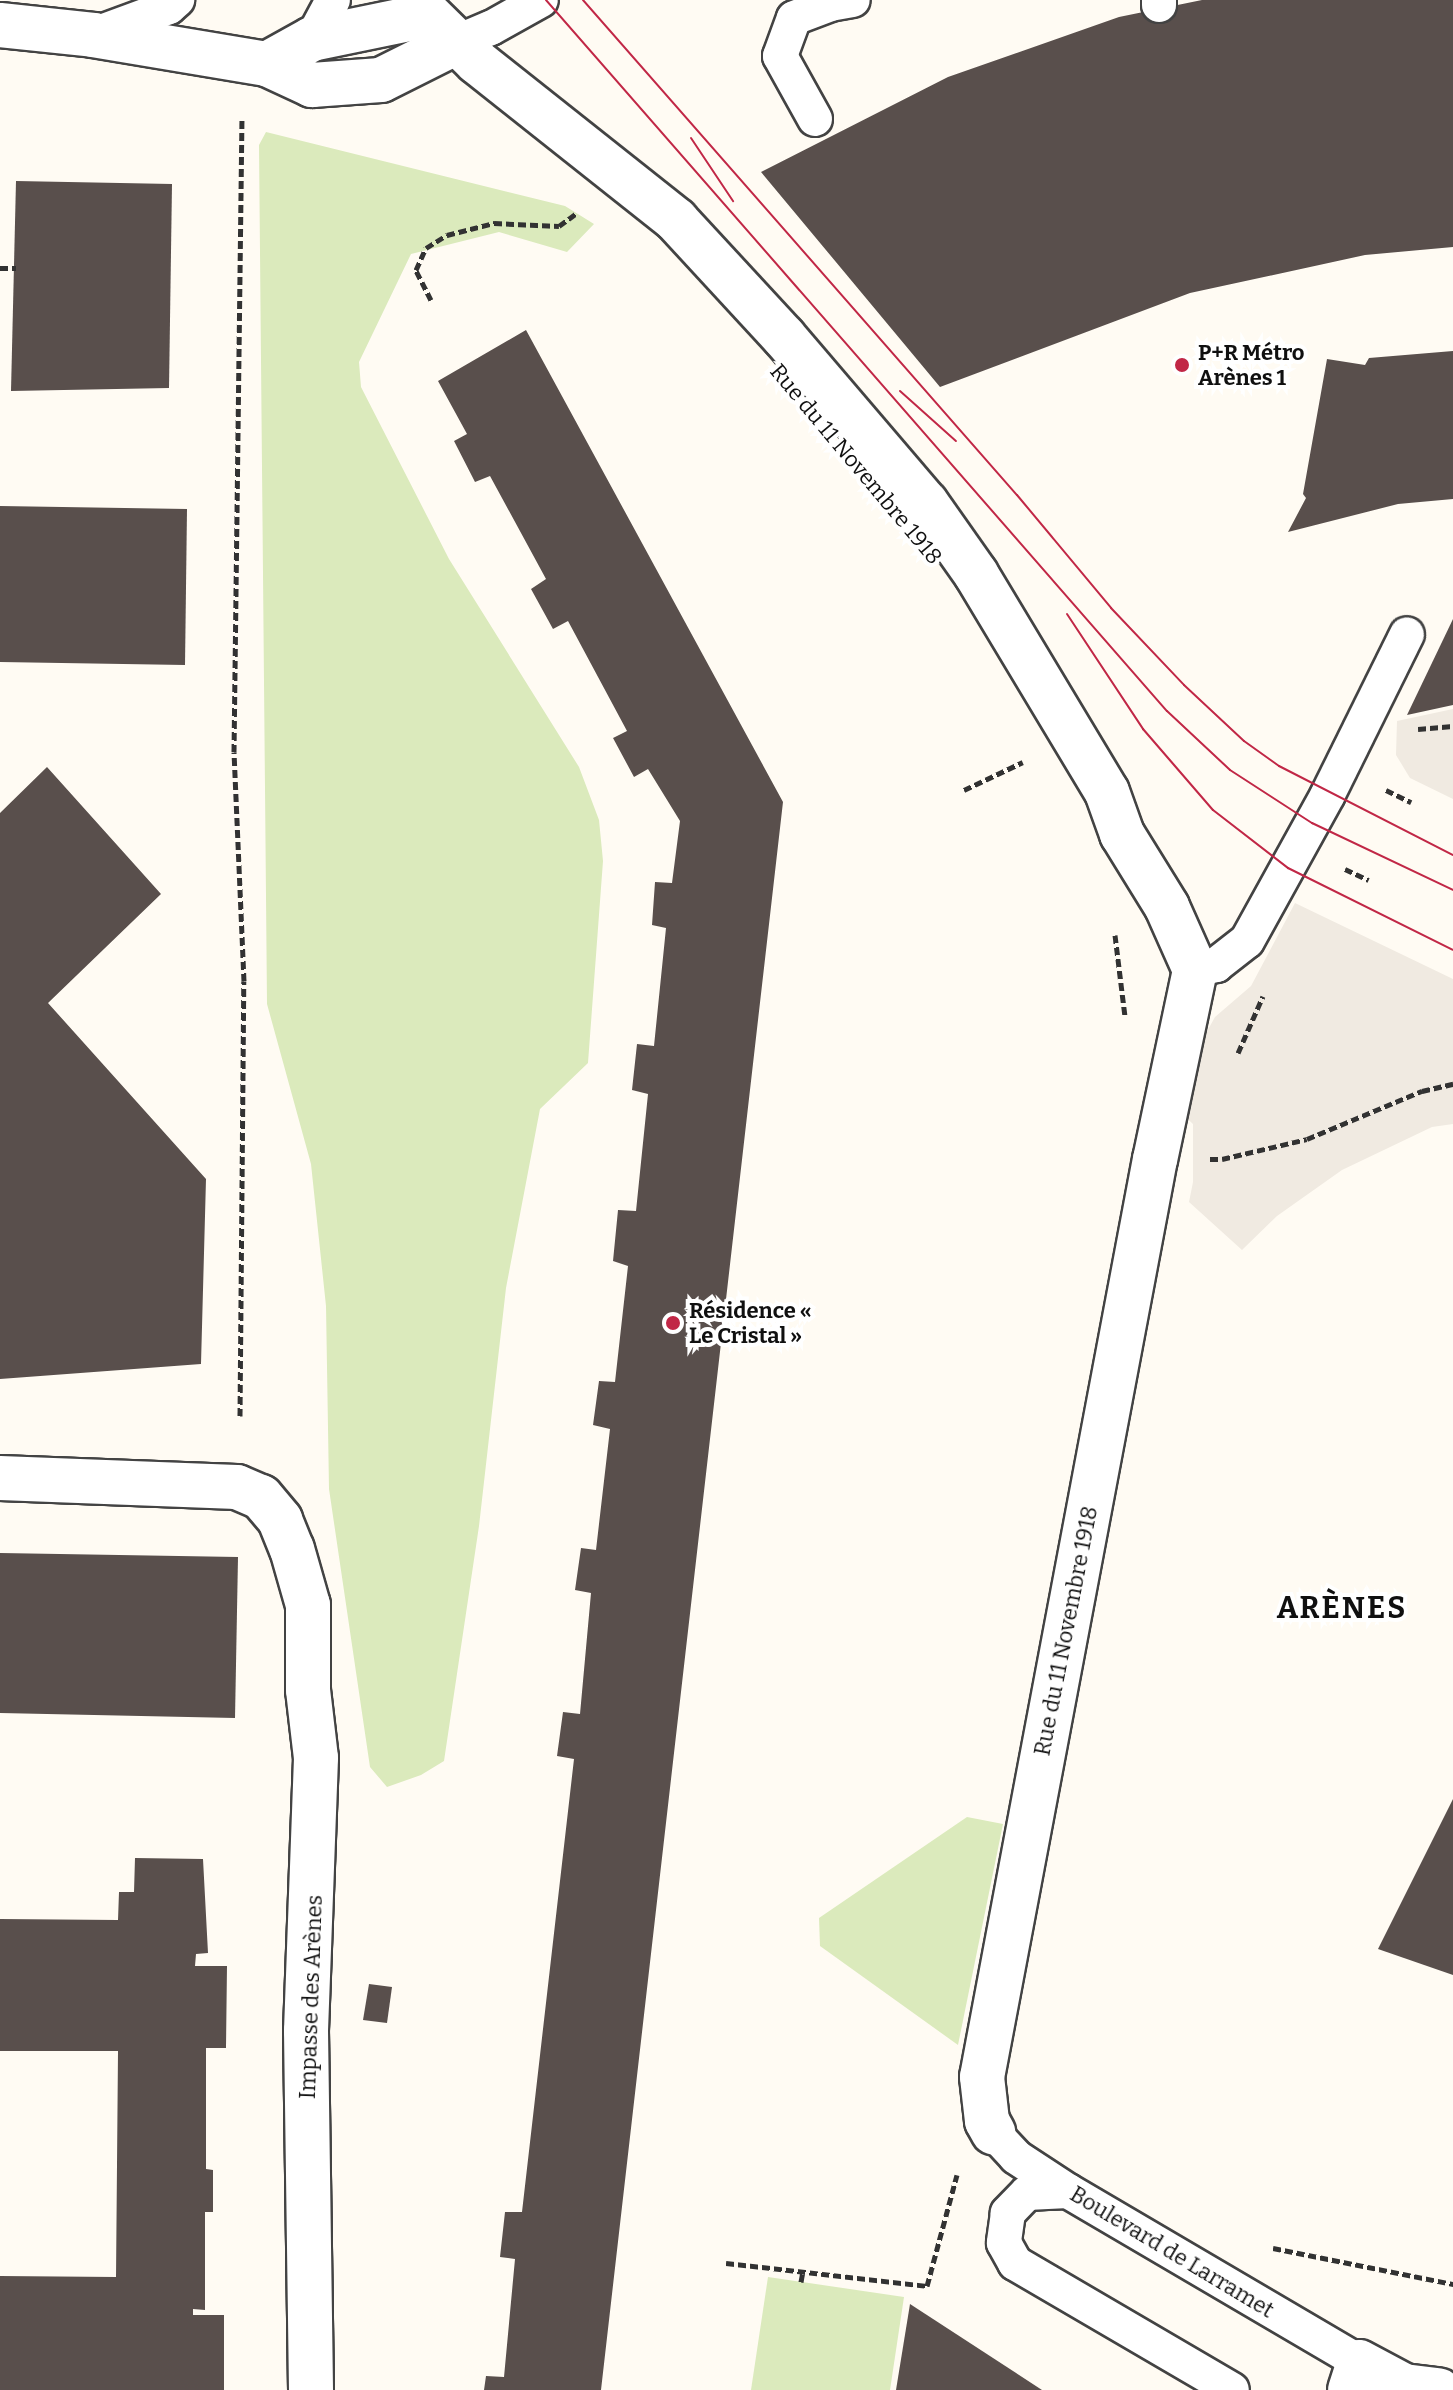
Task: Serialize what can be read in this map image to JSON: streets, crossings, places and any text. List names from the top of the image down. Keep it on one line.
{"streets":{"street":["Rue du 11 Novembre 1918","Impasse des Arènes"],"lane":["Boulevard de Larramet"]},"crossings":[["Rue du 11 Novembre 1918","Boulevard de Larramet"]],"districts":["ARÈNES"],"places":["P+R Métro Arènes 1","Résidence « Le Cristal »"]}
